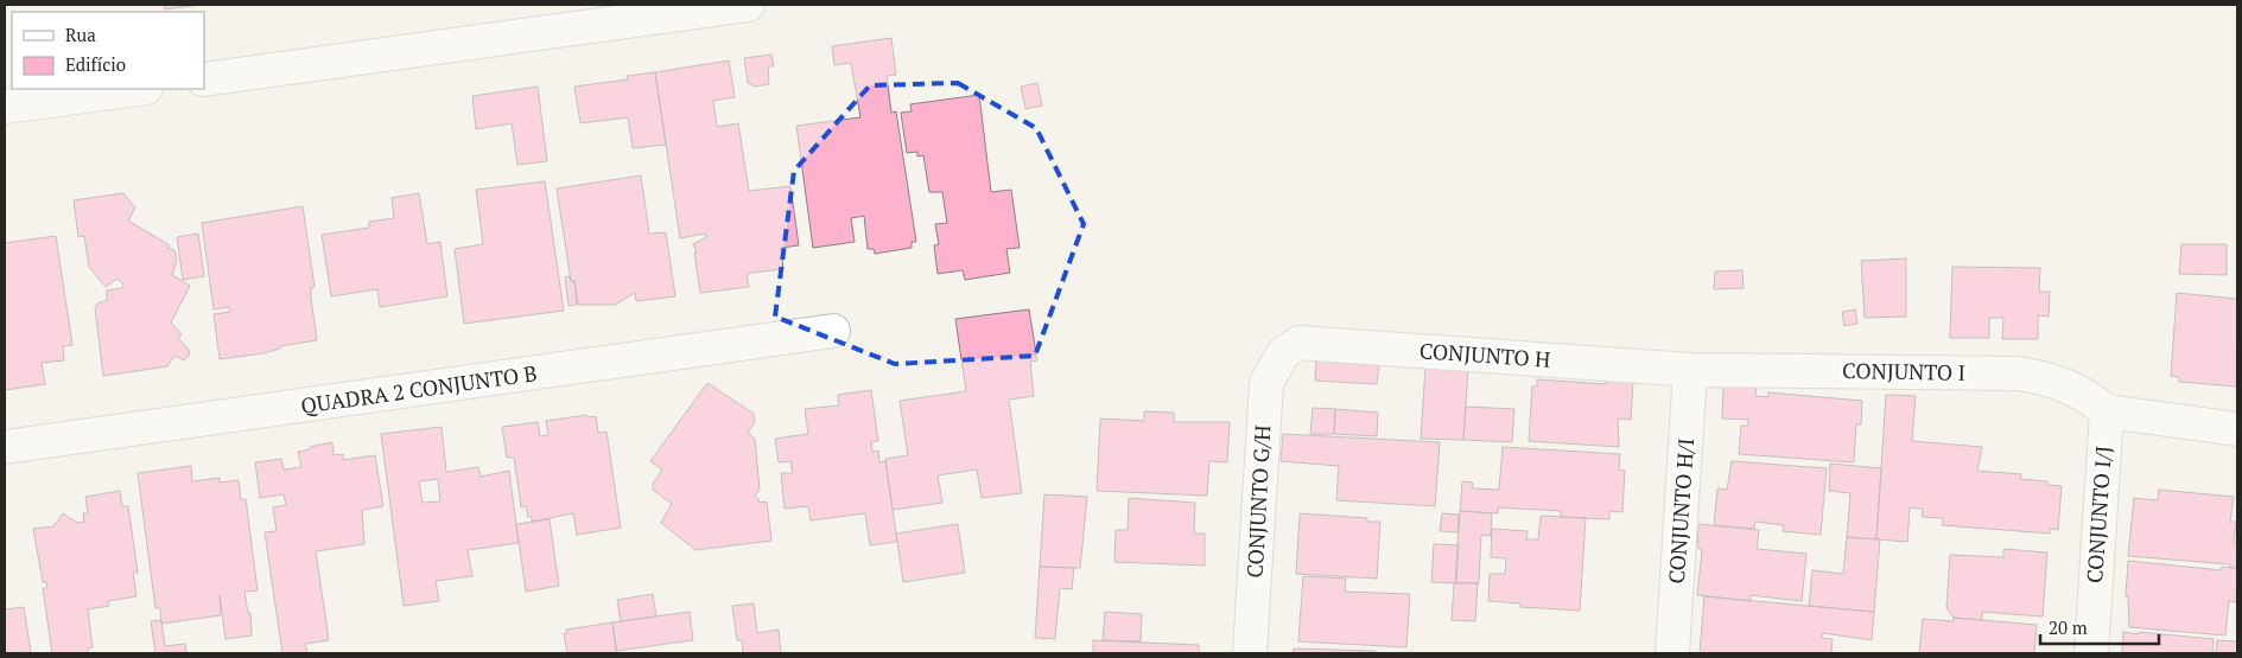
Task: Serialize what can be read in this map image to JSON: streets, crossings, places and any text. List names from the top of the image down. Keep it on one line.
{"streets":{"street":["CONJUNTO H","CONJUNTO I","QUADRA 2 CONJUNTO B","CONJUNTO G/H","CONJUNTO H/I","CONJUNTO I/J"]},"crossings":[["CONJUNTO H","CONJUNTO I"],["CONJUNTO H","CONJUNTO G/H"],["CONJUNTO H","CONJUNTO H/I"],["CONJUNTO I","CONJUNTO H/I"],["CONJUNTO I","CONJUNTO I/J"]],"legend":["Rua","Edifício"],"scale_bar":"20 m"}
